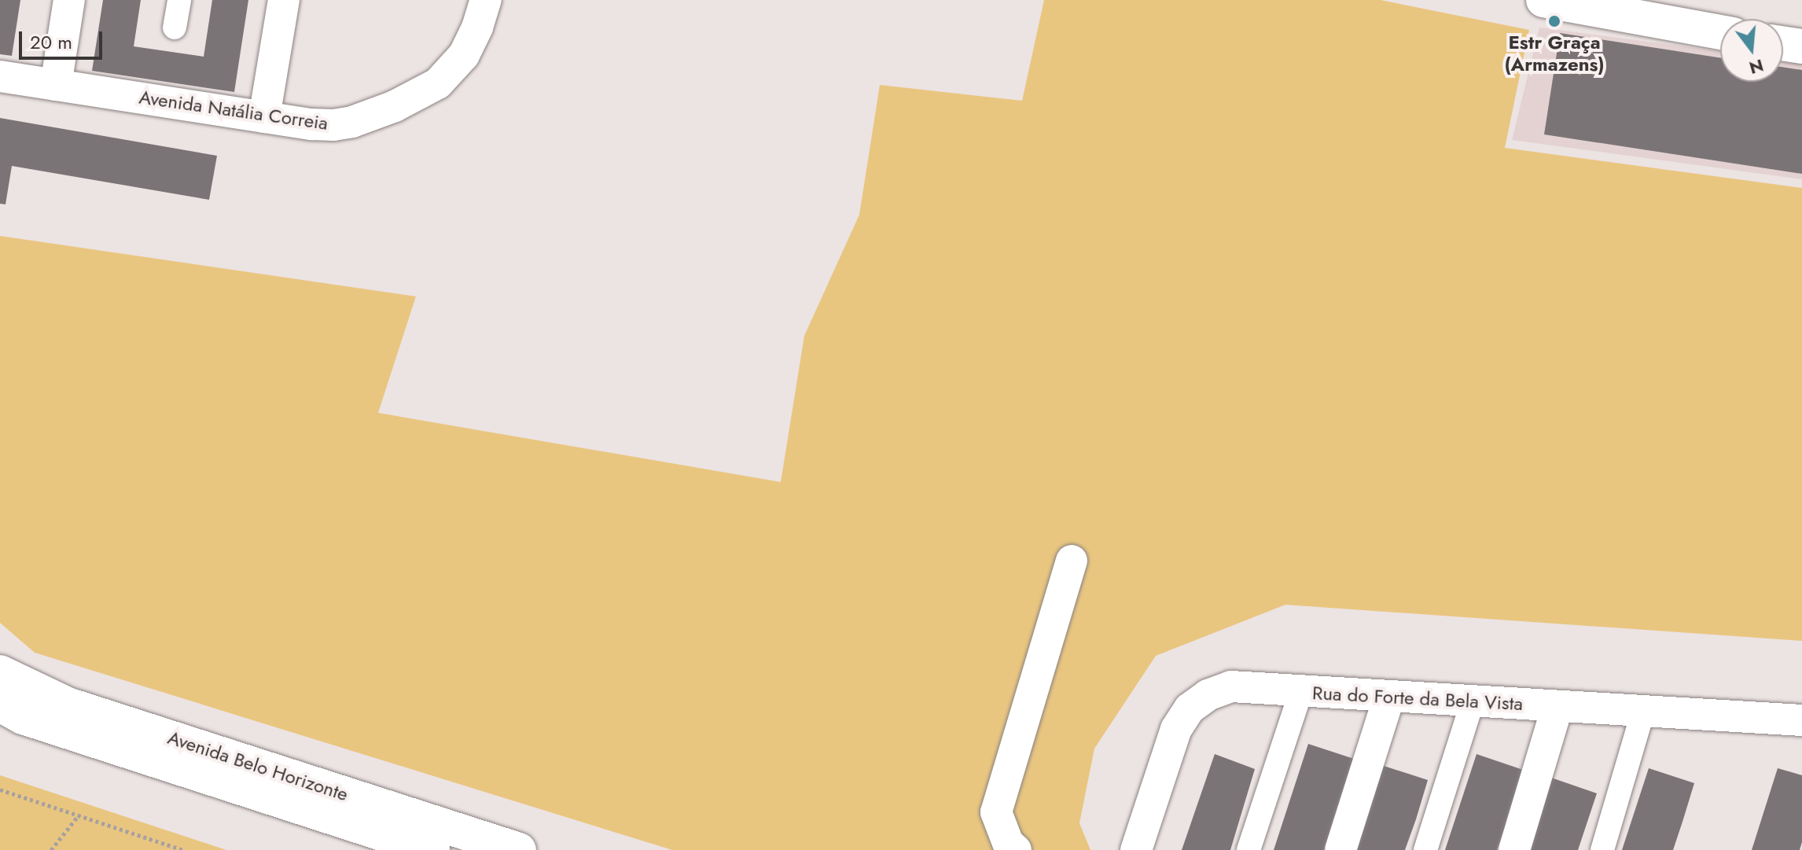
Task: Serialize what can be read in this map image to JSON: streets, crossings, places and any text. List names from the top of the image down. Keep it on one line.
{"streets":{"street":["Avenida Natália Correia","Rua do Forte da Bela Vista","Avenida Belo Horizonte"]},"places":["Estr Graça (Armazens)"],"scale_bar":"20 m","north":"bottom"}
